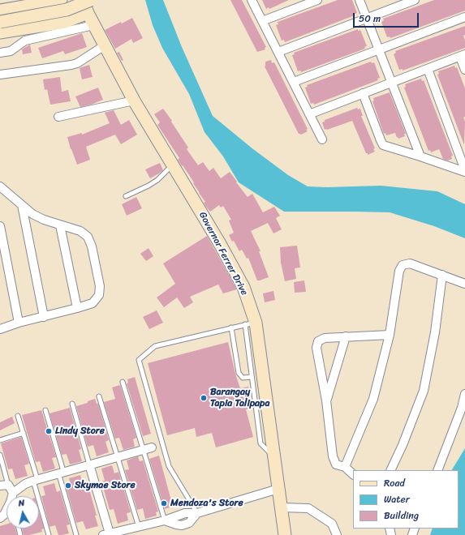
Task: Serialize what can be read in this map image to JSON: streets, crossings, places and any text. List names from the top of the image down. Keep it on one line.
{"streets":{"main road":["Governor Ferrer Drive"]},"places":["Barangay Tapia Talipapa","Lindy Store","Skymae Store","Mendoza's Store"],"legend":["Road","Water","Building"],"scale_bar":"50 m","north":"top"}
